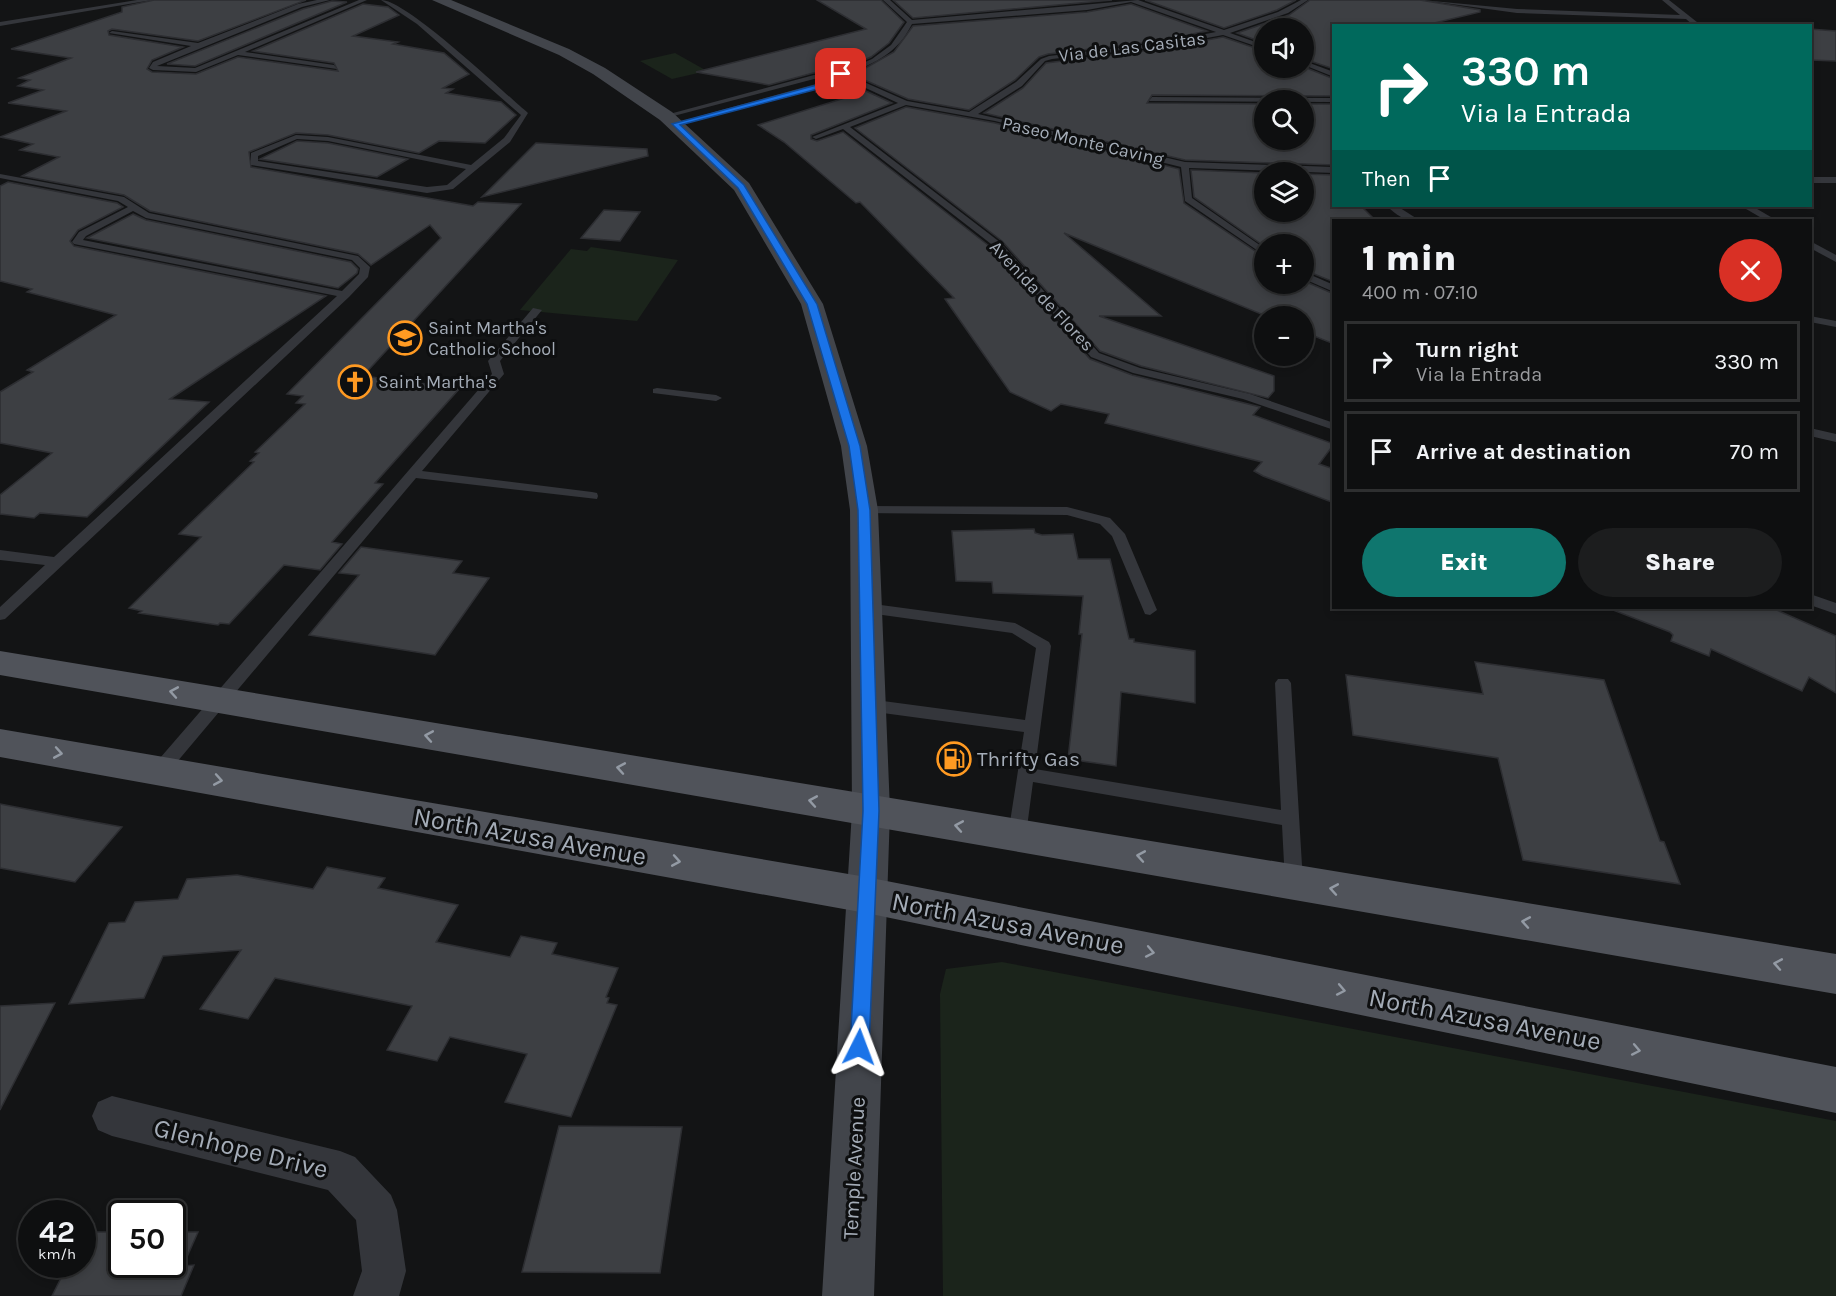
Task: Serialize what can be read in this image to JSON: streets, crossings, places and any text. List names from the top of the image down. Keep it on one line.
{"streets":{"main road":["North Azusa Avenue","Temple Avenue"],"street":["Glenhope Drive"],"lane":["Via de Las Casitas","Paseo Monte Caving","Avenida de Flores"]},"crossings":[["Via de Las Casitas","Paseo Monte Caving"],["North Azusa Avenue","Temple Avenue"]],"places":{"school or university":["Saint Martha's Catholic School"],"church":["Saint Martha's"],"fuel station":["Thrifty Gas"]},"page":{"map_buttons":["+","−"],"turn":["330 m","Via la Entrada"],"then":"Then","heading":["1 min","400 m · 07:10"],"list":[{"name":"Turn right","note":"Via la Entrada","value":"330 m"},{"name":"Arrive at destination","value":"70 m"}],"buttons":["Exit","Share"],"speed":"42 km/h","limit":"50"}}
